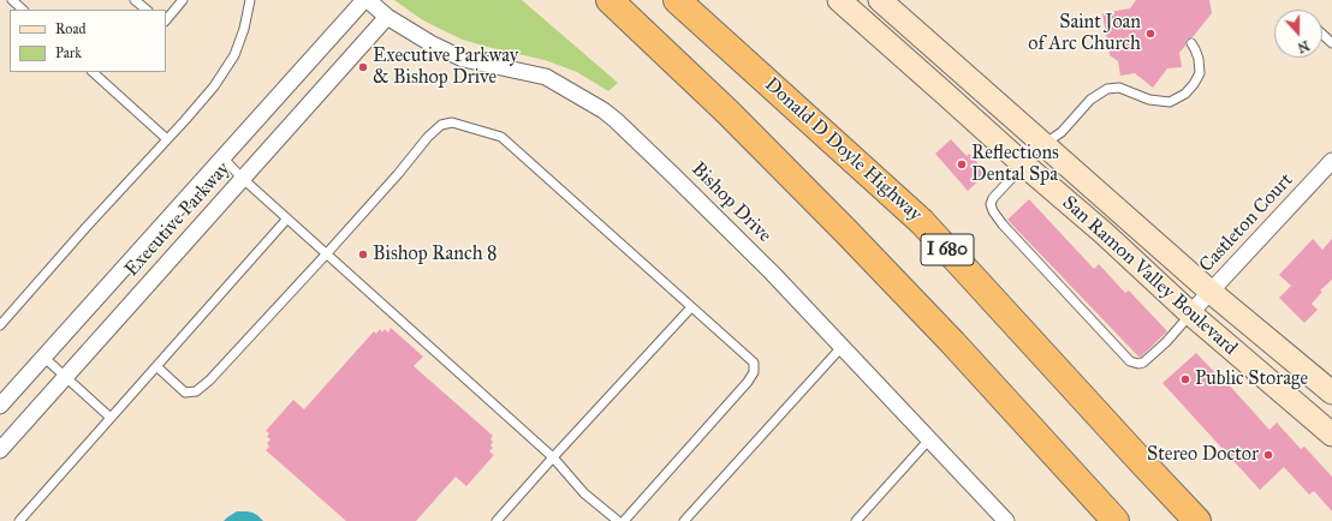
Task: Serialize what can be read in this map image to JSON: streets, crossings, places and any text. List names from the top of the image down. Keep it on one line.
{"streets":{"highway":["Donald D Doyle Highway","I 680"],"main road":["San Ramon Valley Boulevard"],"street":["Bishop Drive","Executive Parkway","Castleton Court"]},"crossings":[["Bishop Drive","Executive Parkway"],["Castleton Court","San Ramon Valley Boulevard"]],"places":["Saint Joan of Arc Church","Executive Parkway & Bishop Drive","Reflections Dental Spa","Bishop Ranch 8","Public Storage","Stereo Doctor"],"legend":["Road","Park"],"north":"bottom"}
